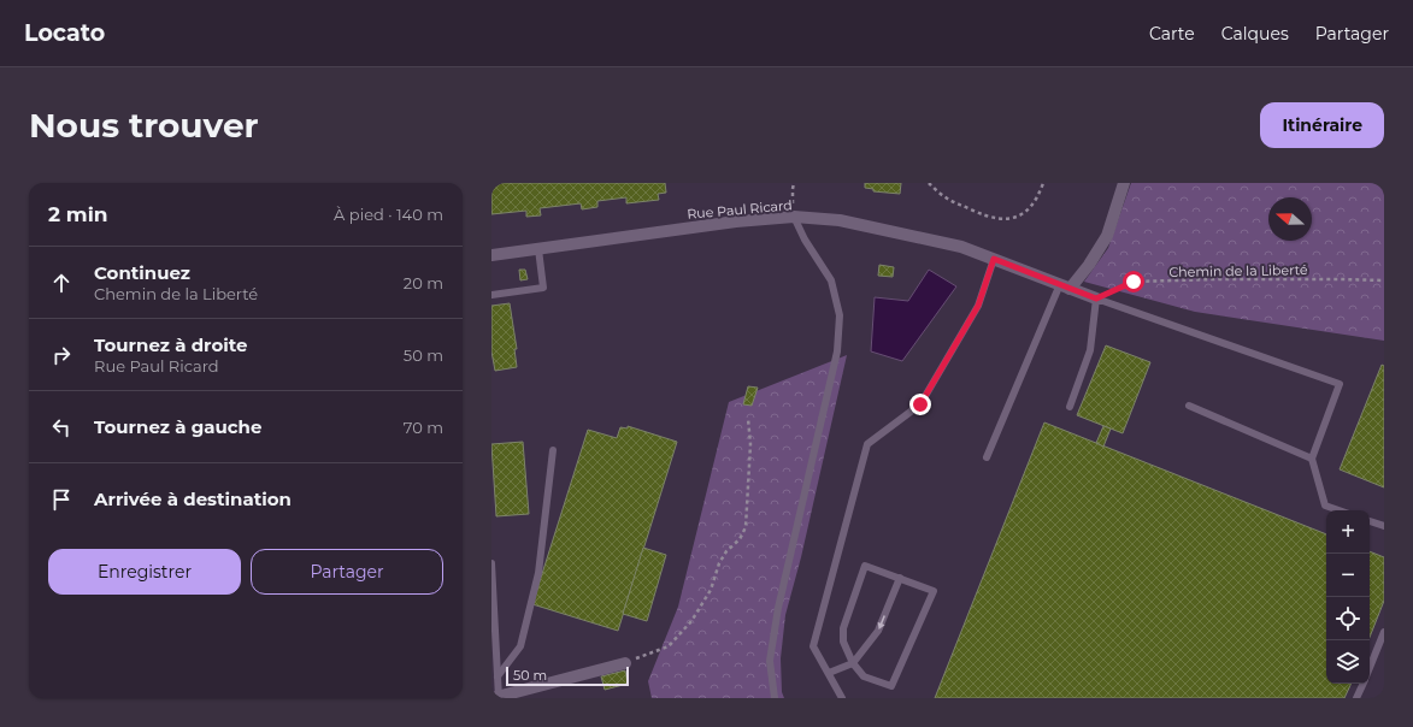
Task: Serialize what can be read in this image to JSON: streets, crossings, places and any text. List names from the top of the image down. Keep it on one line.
{"streets":{"street":["Rue Paul Ricard"],"path":["Chemin de la Liberté"]},"crossings":[["Rue Paul Ricard","Chemin de la Liberté"]],"scale_bar":"50 m","north":"left","page":{"header":"Locato","nav":["Carte","Calques","Partager"],"buttons":["Itinéraire",["Enregistrer","Partager"]],"title":"Nous trouver","heading":["2 min","À pied · 140 m"],"list":[["Continuez","Chemin de la Liberté","20 m"],["Tournez à droite","Rue Paul Ricard","50 m"],["Tournez à gauche","70 m"],"Arrivée à destination"],"map_buttons":["+","−"],"scale":"50 m"}}
